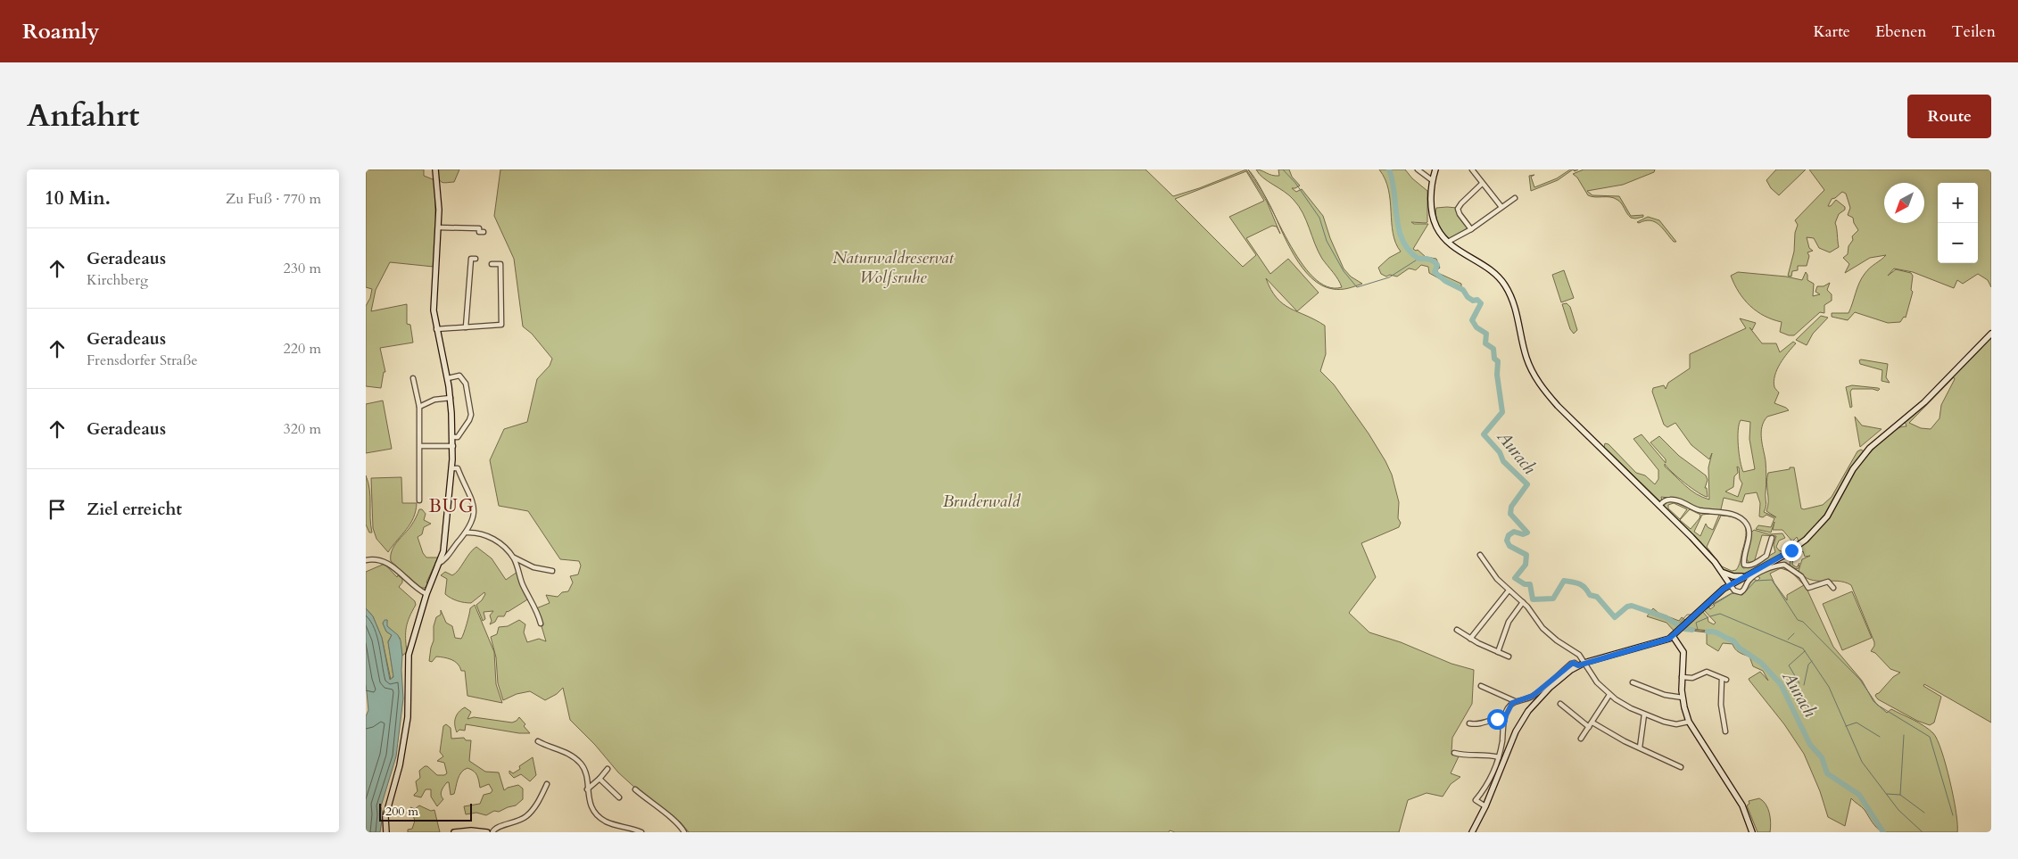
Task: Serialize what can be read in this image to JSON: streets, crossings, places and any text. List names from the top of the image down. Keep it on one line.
{"districts":["BUG"],"water":["Aurach"],"parks":["Naturwaldreservat Wolfsruhe","Bruderwald"],"scale_bar":"200 m","north":"bottom left","page":{"header":"Roamly","nav":["Karte","Ebenen","Teilen"],"title":"Anfahrt","buttons":"Route","heading":["10 Min.","Zu Fuß · 770 m"],"map_buttons":["+","−"],"list":[["Geradeaus","Kirchberg","230 m"],["Geradeaus","Frensdorfer Straße","220 m"],["Geradeaus","320 m"],"Ziel erreicht"],"scale":"200 m"}}
